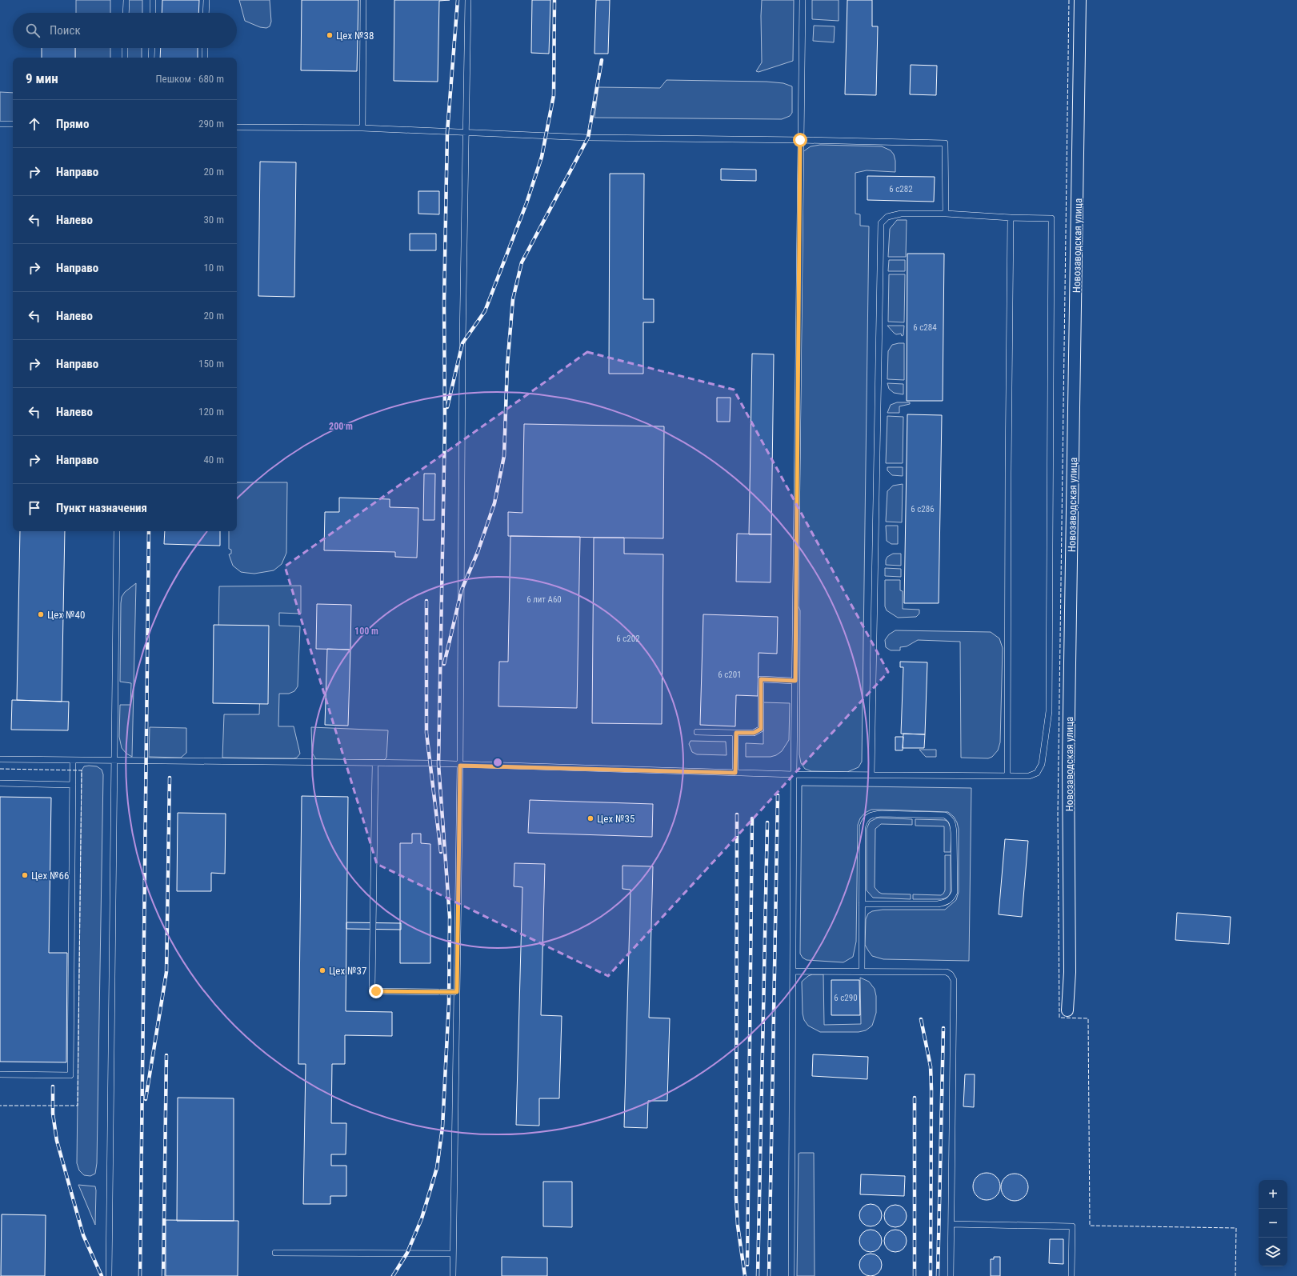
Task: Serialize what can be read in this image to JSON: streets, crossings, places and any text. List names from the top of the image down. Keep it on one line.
{"streets":{"street":["Новозаводская улица"]},"places":["Цех №38","Цех №40","Цех №35","Цех №66","Цех №37"],"house_numbers":["6 с282","6 с284","6 с286","6 лит А60","6 с202","6 с201","6 с290"],"page":{"search":"Поиск","heading":["9 мин","Пешком · 680 m"],"list":[["Прямо","290 m"],["Направо","20 m"],["Налево","30 m"],["Направо","10 m"],["Налево","20 m"],["Направо","150 m"],["Налево","120 m"],["Направо","40 m"],"Пункт назначения"],"map_buttons":["+","−"]},"rings":["200 m","100 m"]}
